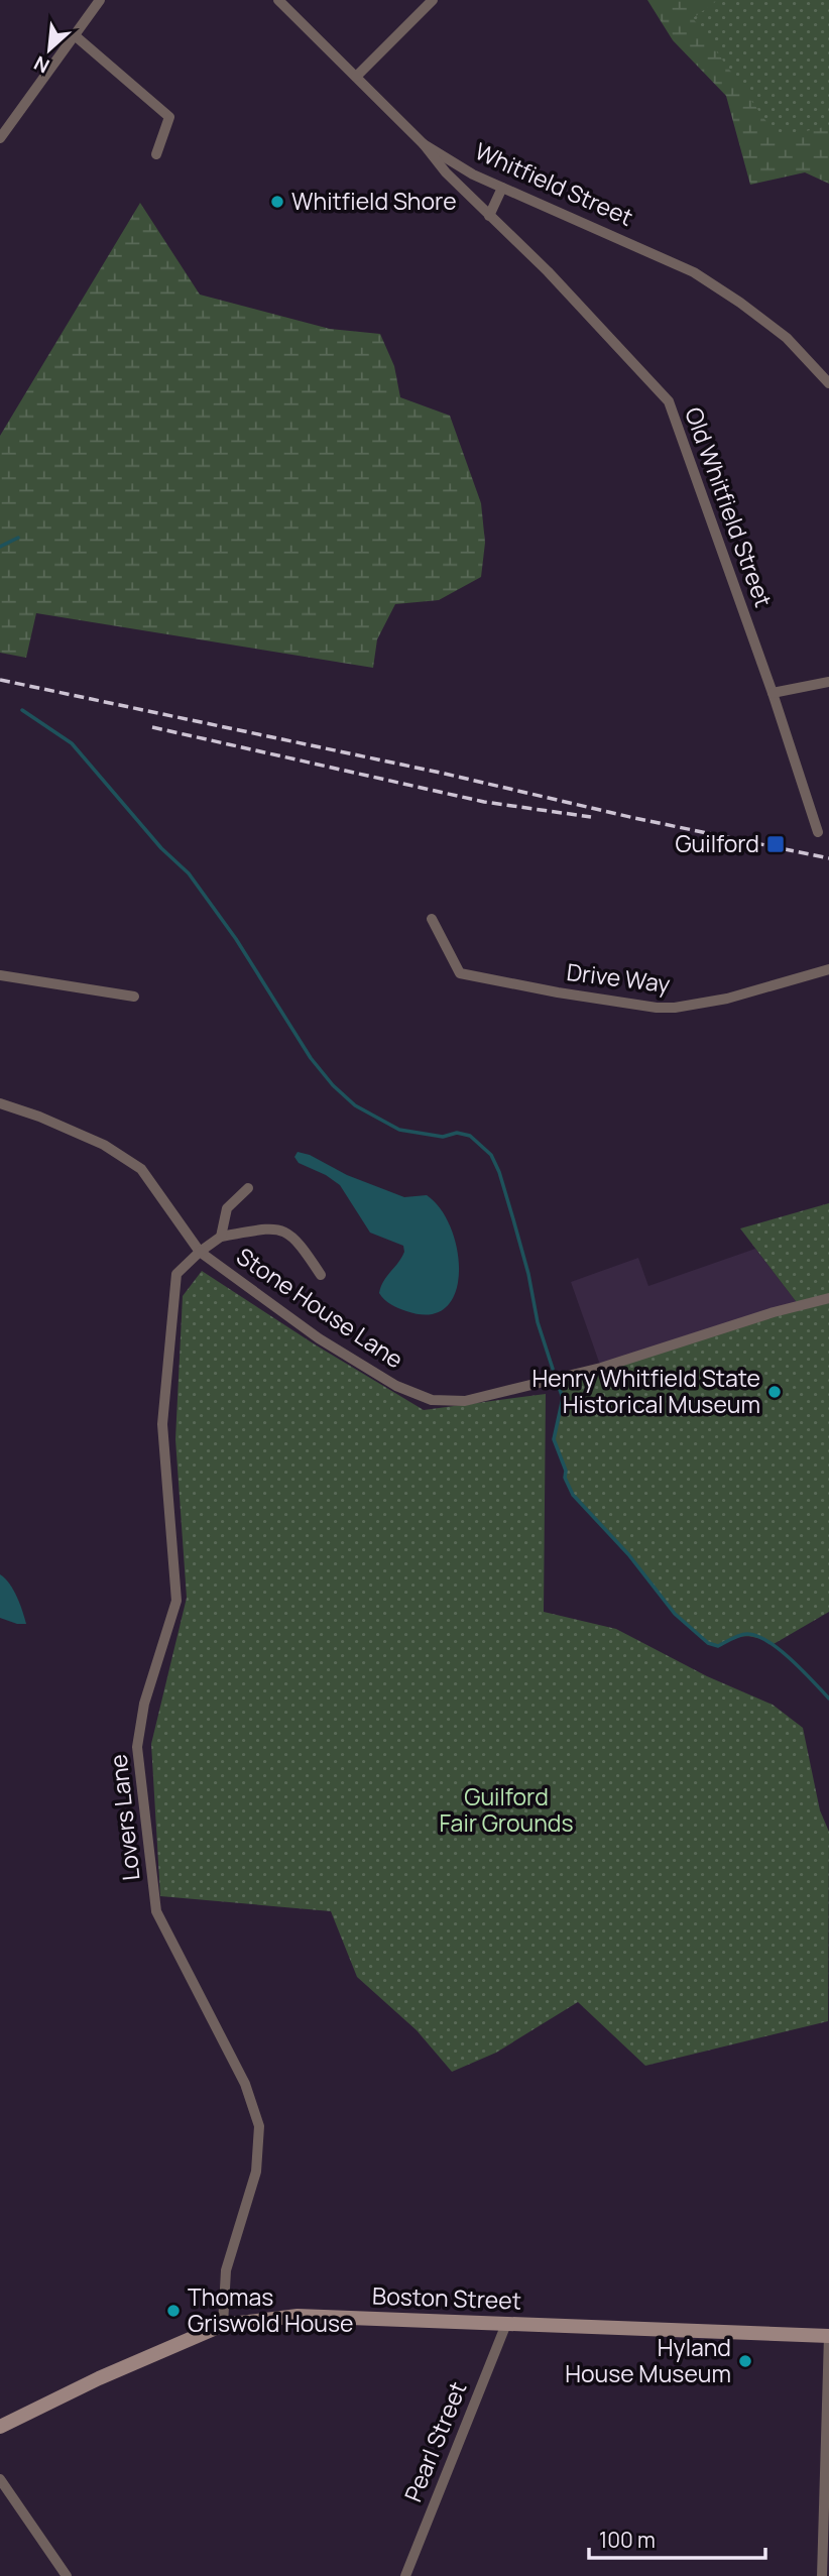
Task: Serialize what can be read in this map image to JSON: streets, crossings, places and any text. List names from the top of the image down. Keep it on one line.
{"streets":{"main road":["Boston Street"],"street":["Whitfield Street","Old Whitfield Street","Drive Way","Stone House Lane","Lovers Lane","Pearl Street"]},"crossings":[["Whitfield Street","Old Whitfield Street"],["Stone House Lane","Lovers Lane"],["Lovers Lane","Boston Street"],["Boston Street","Pearl Street"]],"parks":["Guilford Fair Grounds"],"places":{"other":["Whitfield Shore","Henry Whitfield State Historical Museum","Thomas Griswold House","Hyland House Museum"],"transit":["Guilford"]},"scale_bar":"100 m","north":"bottom left"}
